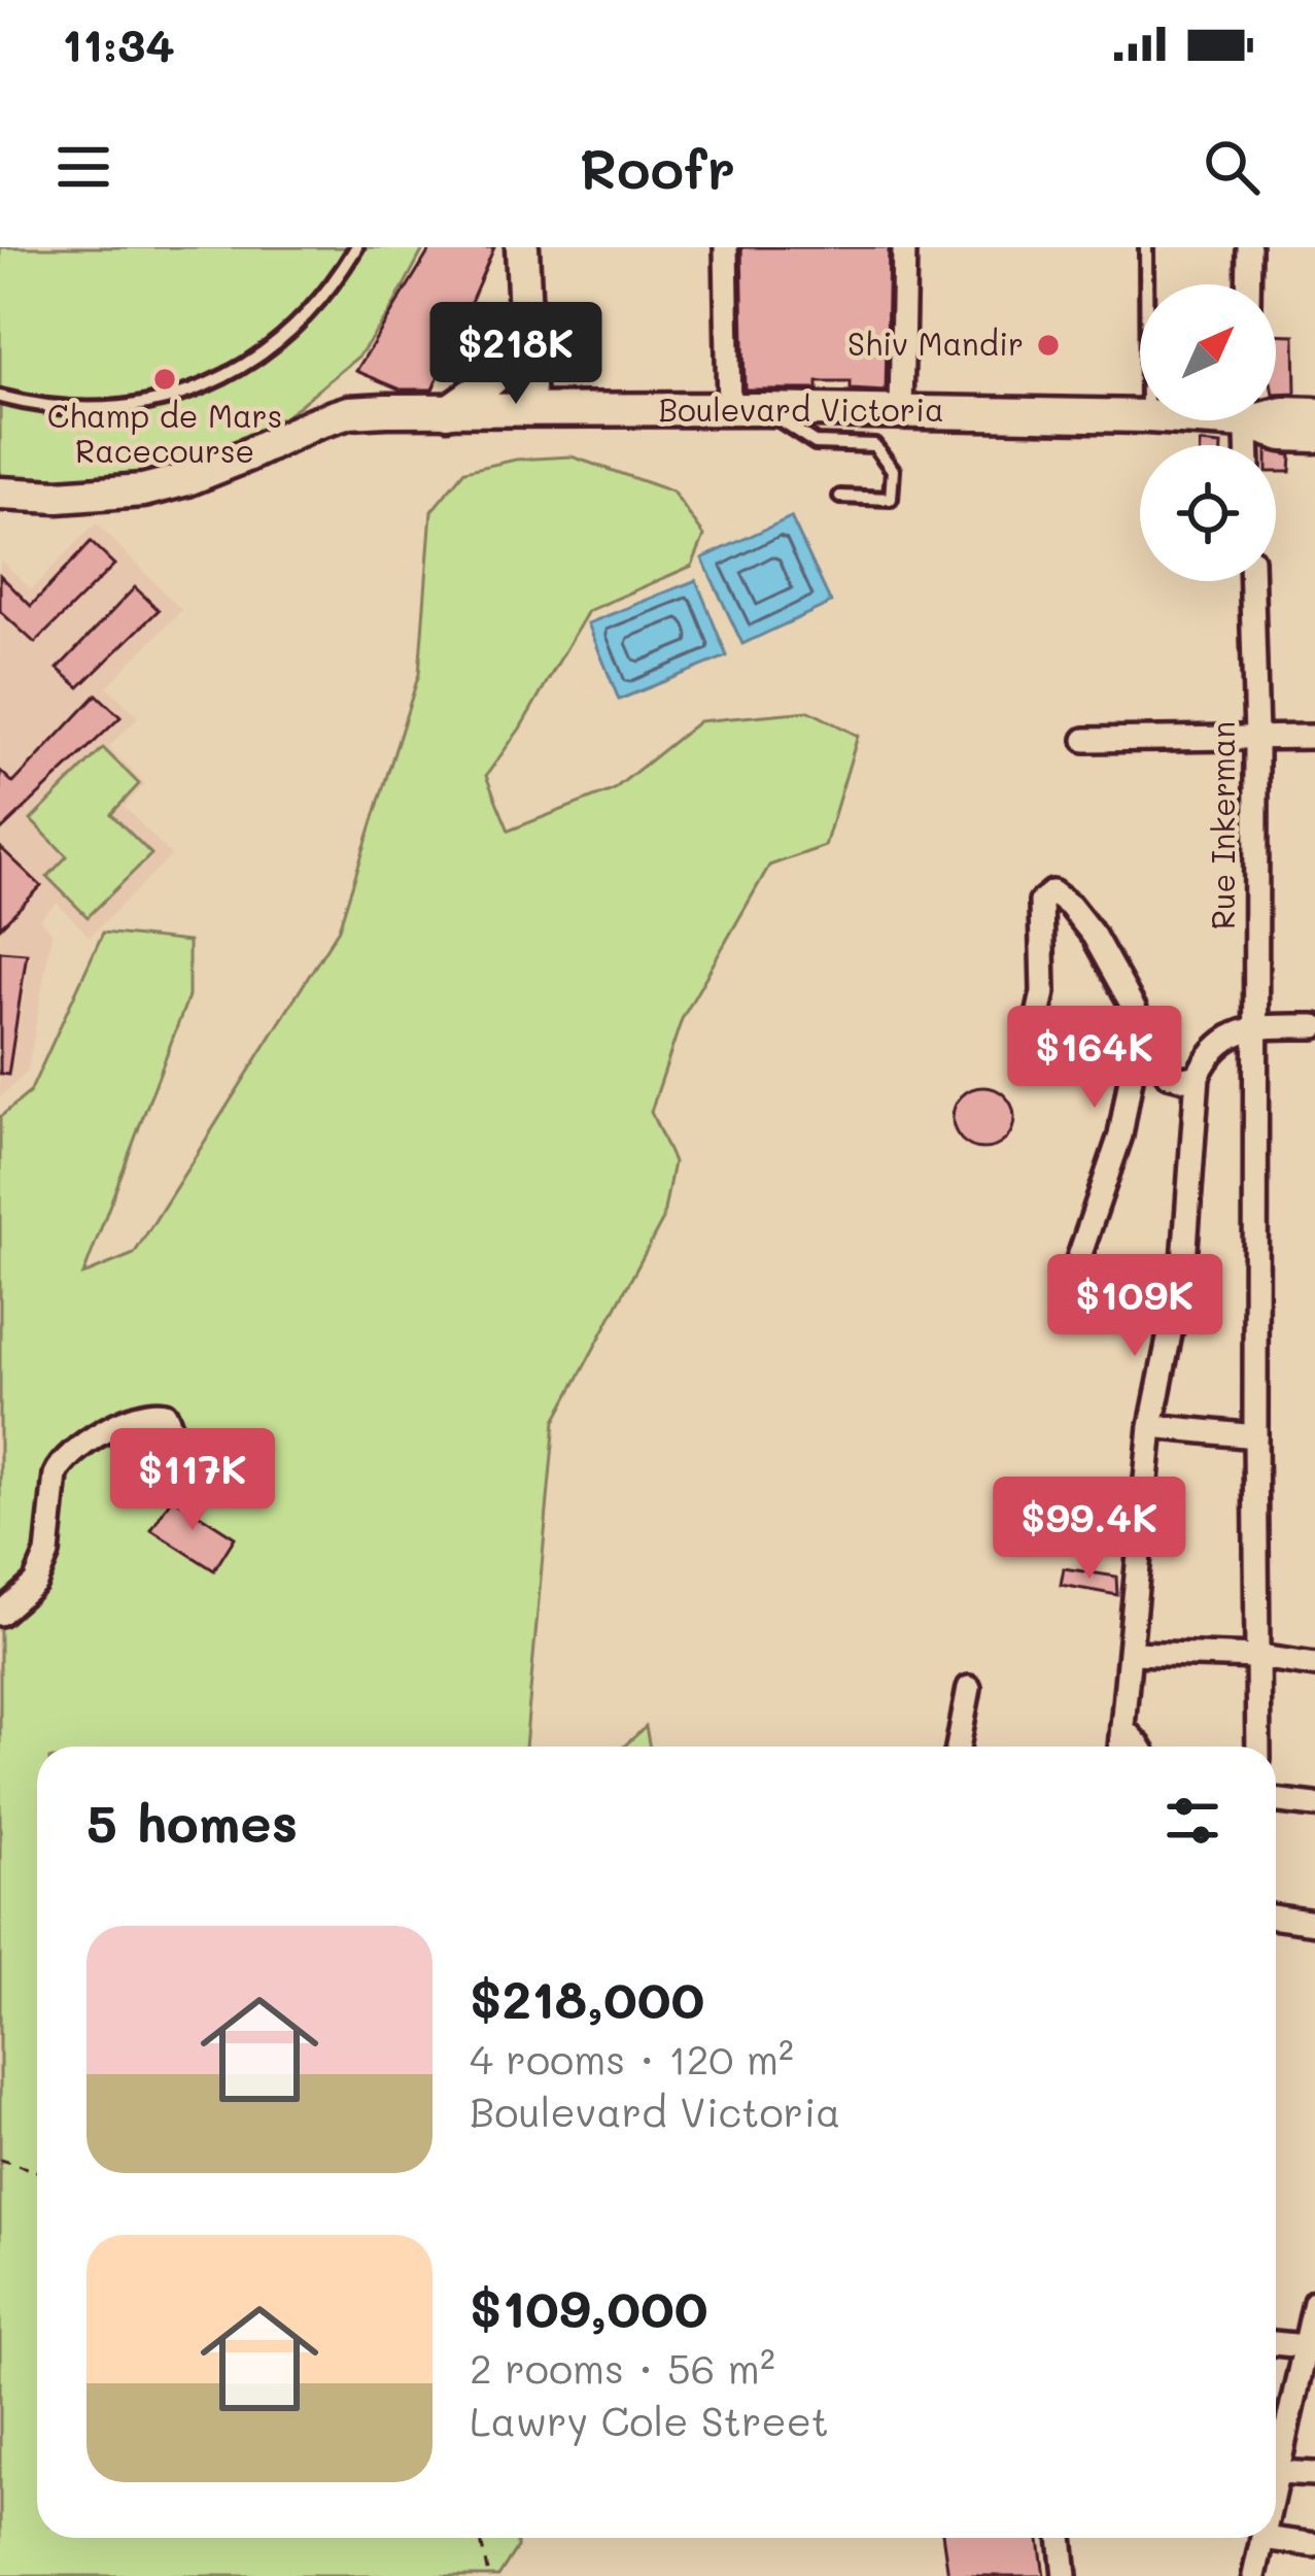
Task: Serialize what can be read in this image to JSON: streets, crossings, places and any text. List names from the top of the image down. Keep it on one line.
{"streets":{"main road":["Boulevard Victoria"],"street":["Rue Inkerman"]},"places":["Shiv Mandir","Champ de Mars Racecourse"],"north":"top right","page":{"status":"11:34","header":"Roofr","price":["$218K","$164K","$109K","$117K","$99.4K"],"heading":"5 homes","list":[{"name":"$218,000","note":"4 rooms · 120 m² · Boulevard Victoria"},{"name":"$109,000","note":"2 rooms · 56 m² · Lawry Cole Street"}]}}
